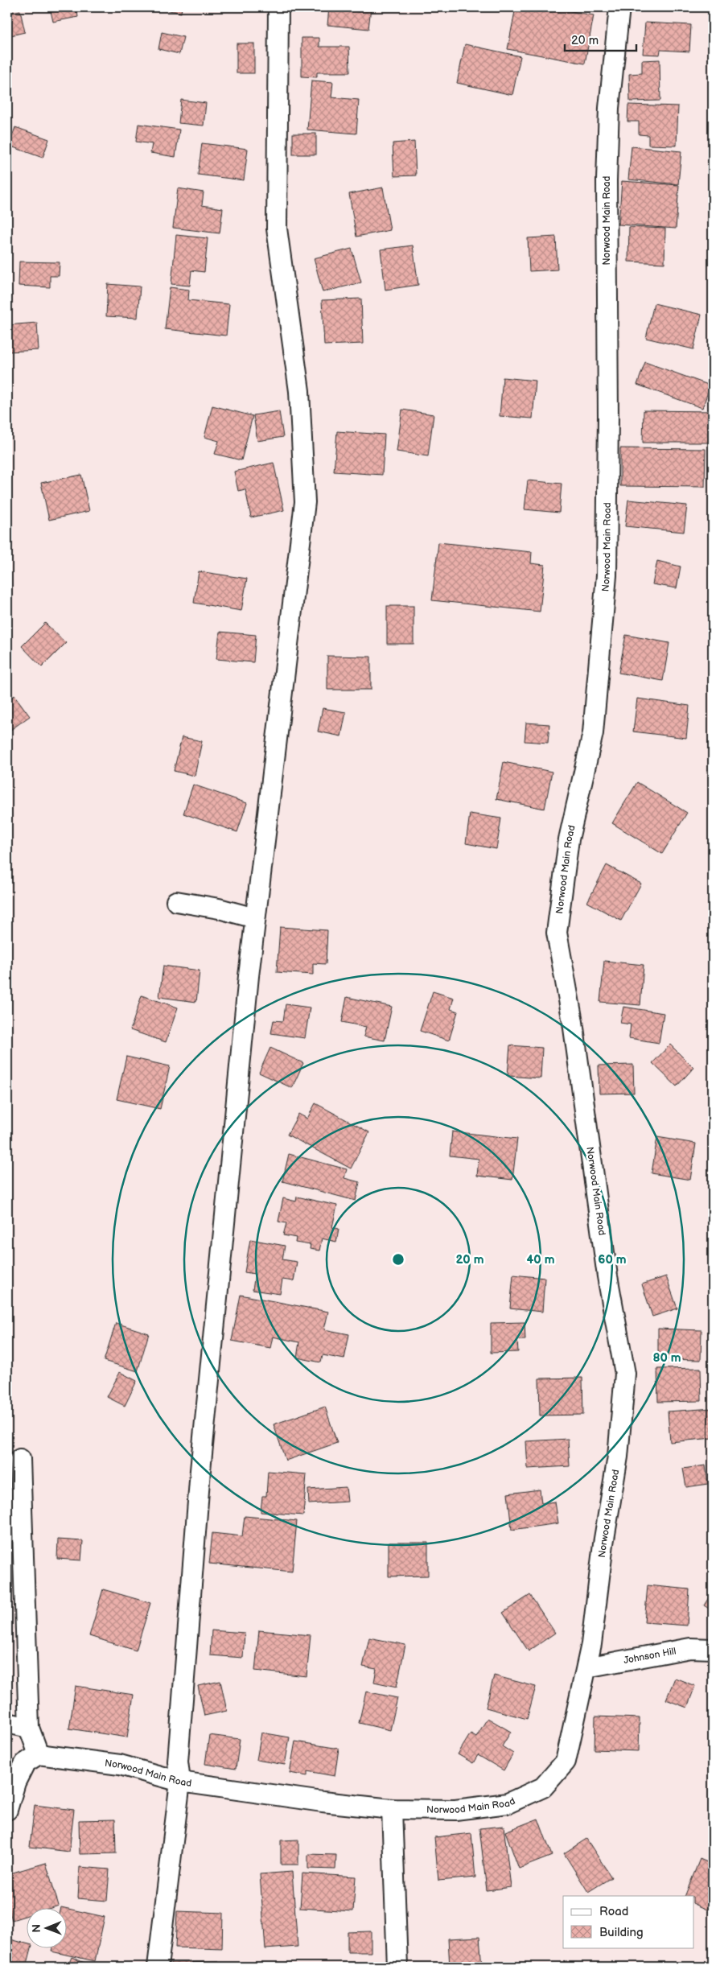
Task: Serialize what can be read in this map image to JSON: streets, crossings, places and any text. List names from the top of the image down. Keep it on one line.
{"streets":{"street":["Norwood Main Road","Johnson Hill"]},"crossings":[["Norwood Main Road","Johnson Hill"]],"legend":["Road","Building"],"scale_bar":"20 m","north":"left","rings":["20 m","40 m","60 m","80 m"]}
